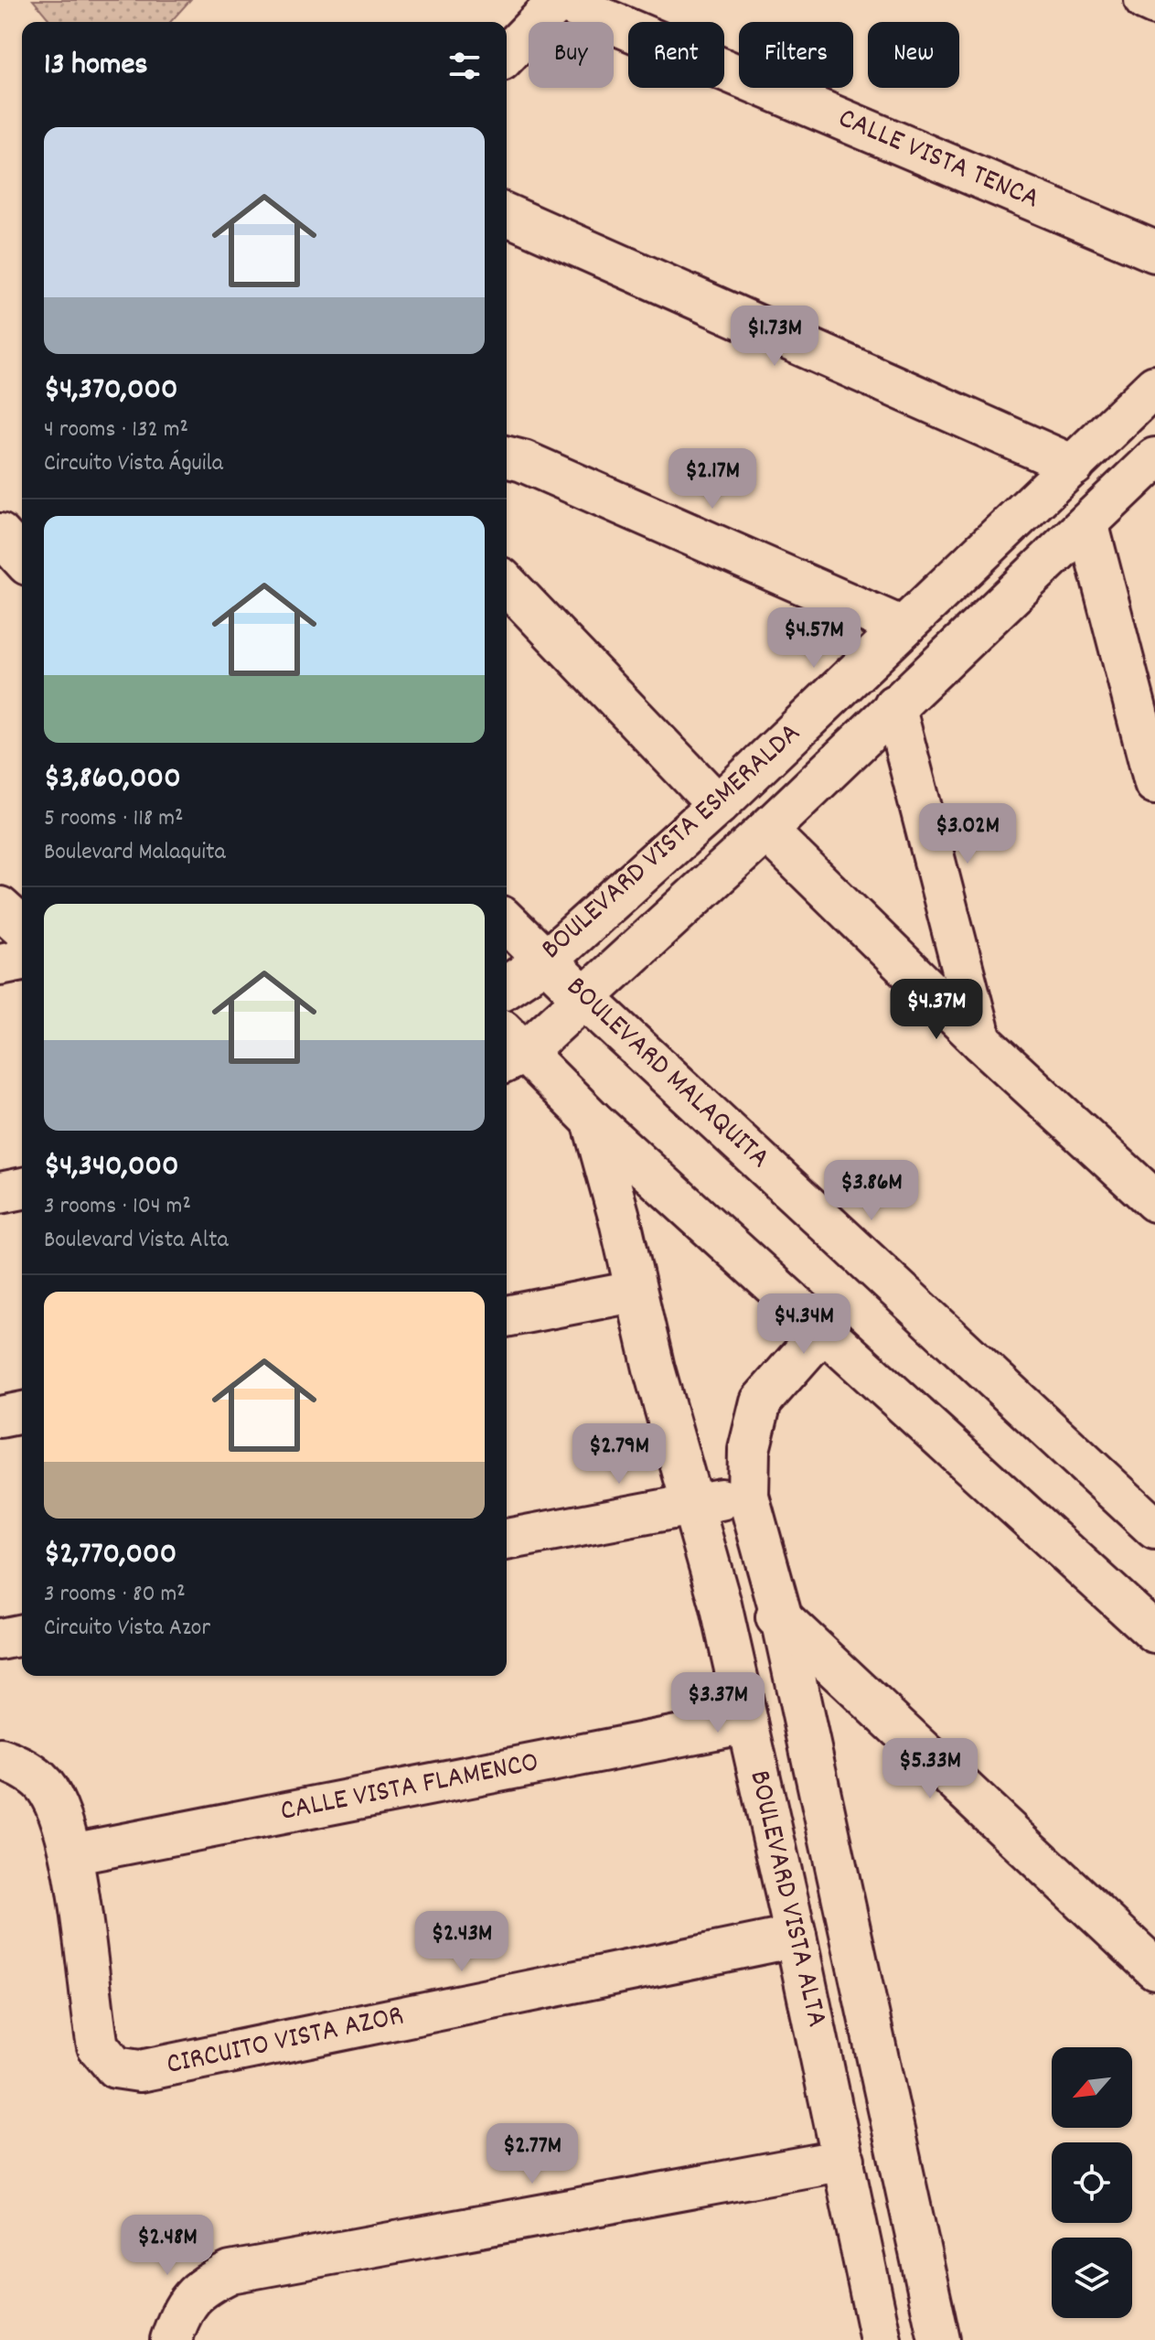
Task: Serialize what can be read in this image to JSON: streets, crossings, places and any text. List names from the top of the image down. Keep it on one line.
{"streets":{"street":["CALLE VISTA TENCA","BOULEVARD VISTA ESMERALDA","BOULEVARD MALAQUITA","CALLE VISTA FLAMENCO","BOULEVARD VISTA ALTA","CIRCUITO VISTA AZOR"]},"crossings":[["BOULEVARD VISTA ESMERALDA","BOULEVARD MALAQUITA"],["CALLE VISTA FLAMENCO","BOULEVARD VISTA ALTA"],["CALLE VISTA FLAMENCO","CIRCUITO VISTA AZOR"],["BOULEVARD VISTA ALTA","CIRCUITO VISTA AZOR"]],"north":"bottom left","page":{"chip":["Buy","Rent","Filters","New"],"heading":"13 homes","list":[{"name":"$4,370,000","note":"4 rooms · 132 m² · Circuito Vista Águila"},{"name":"$3,860,000","note":"5 rooms · 118 m² · Boulevard Malaquita"},{"name":"$4,340,000","note":"3 rooms · 104 m² · Boulevard Vista Alta"},{"name":"$2,770,000","note":"3 rooms · 80 m² · Circuito Vista Azor"}],"price":["$1.73M","$2.17M","$4.57M","$3.02M","$4.37M","$3.86M","$4.34M","$2.79M","$3.37M","$5.33M","$2.43M","$2.77M","$2.48M"]}}
